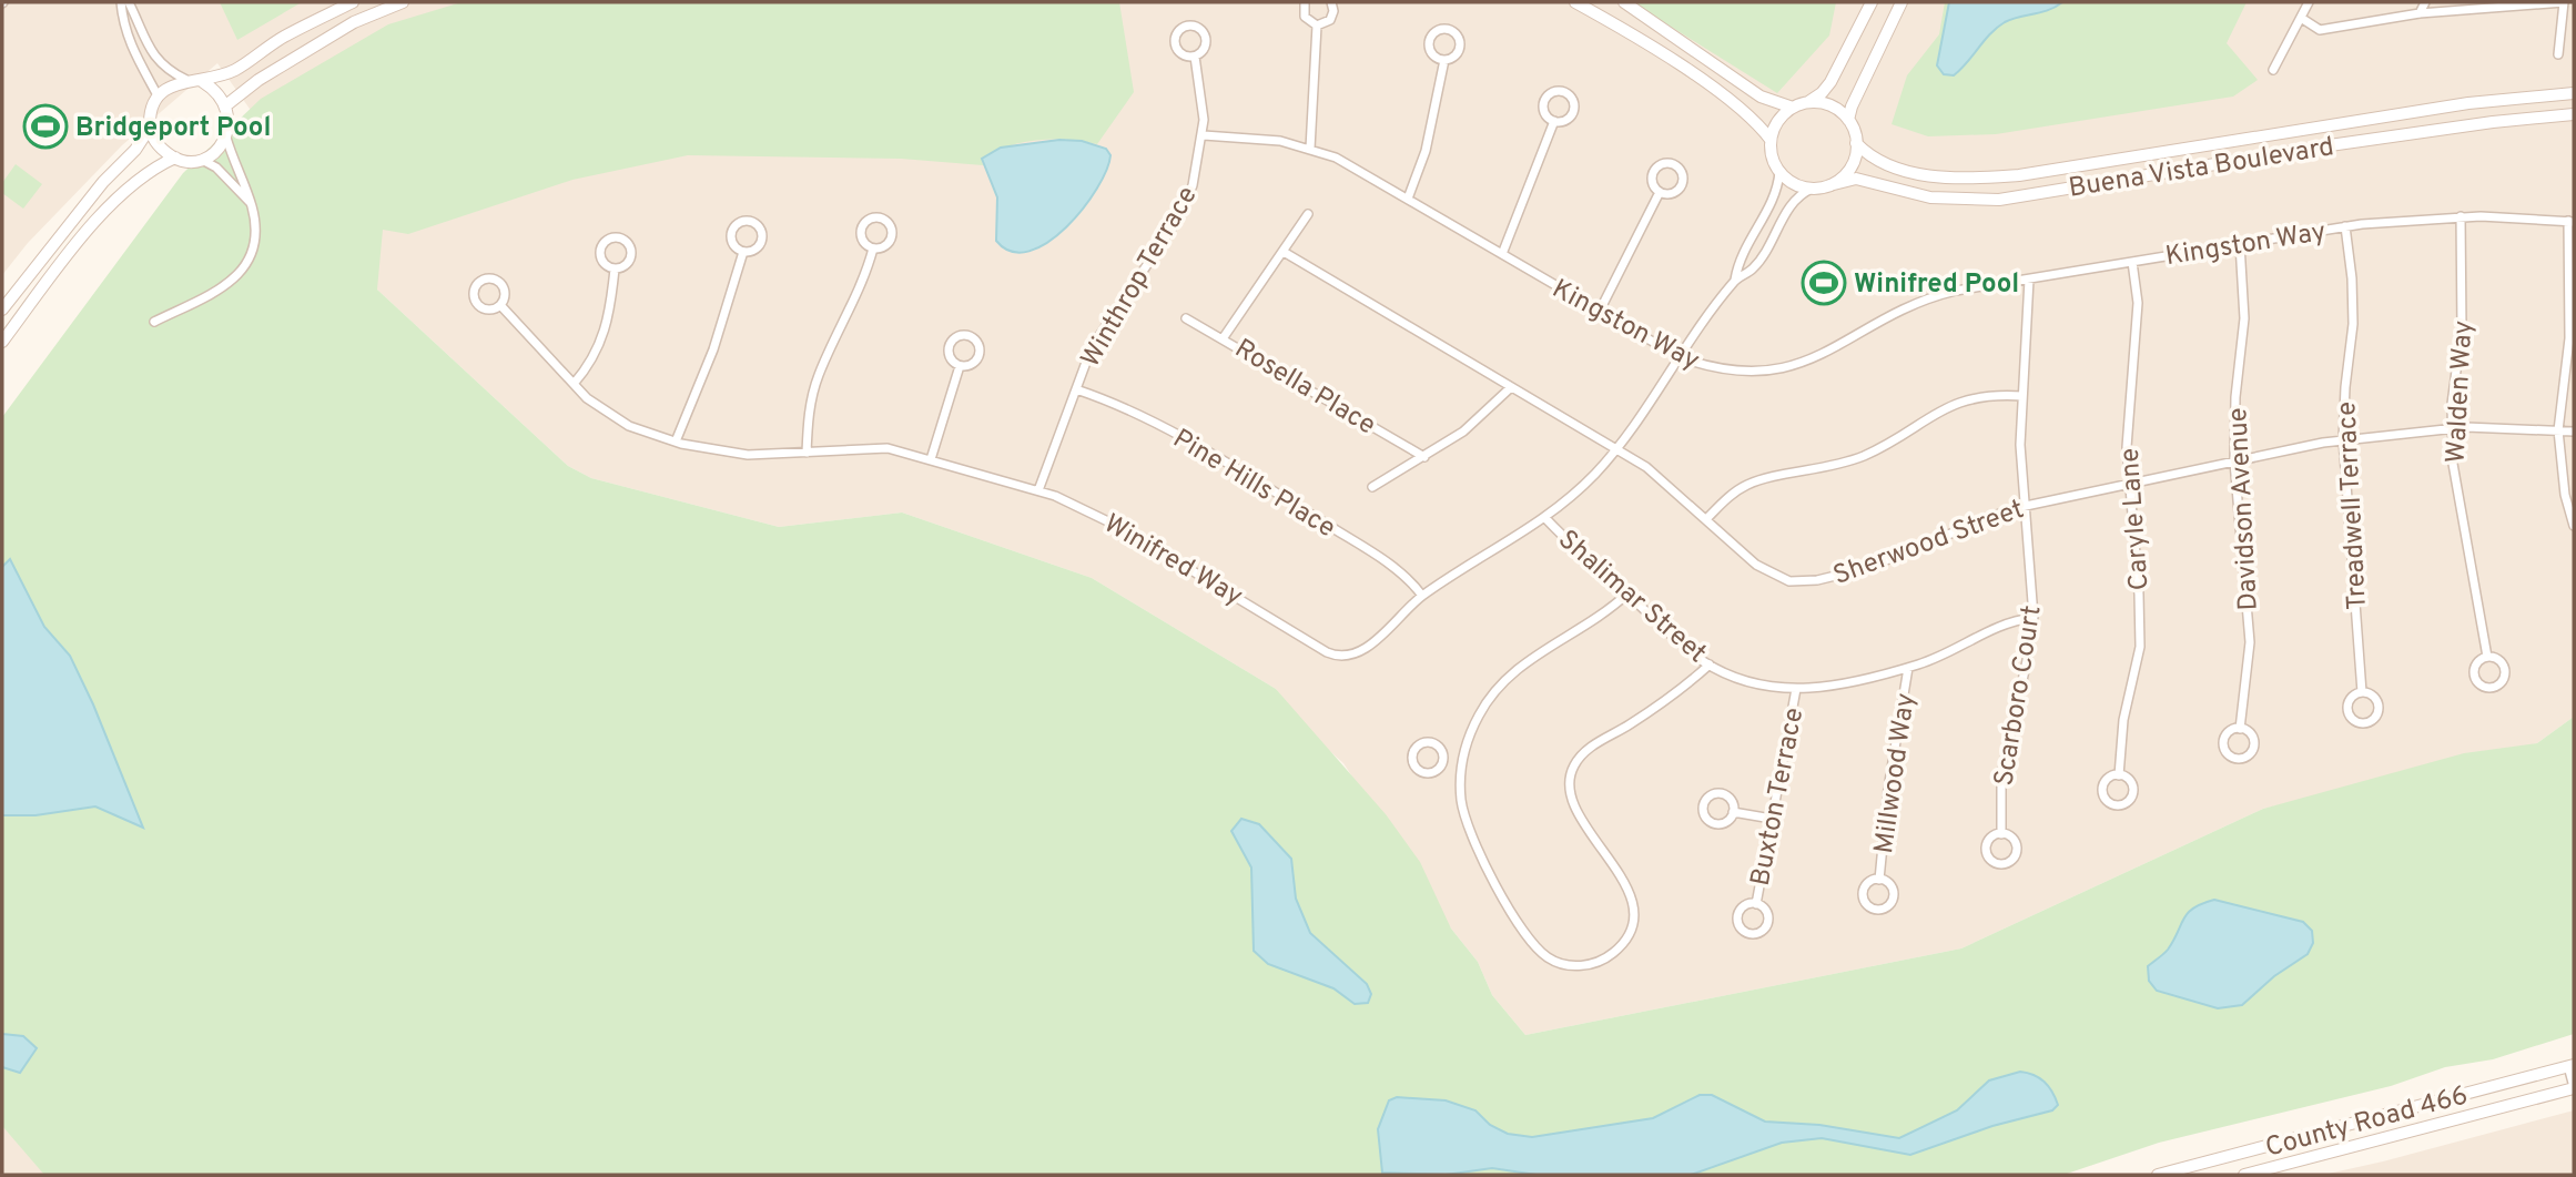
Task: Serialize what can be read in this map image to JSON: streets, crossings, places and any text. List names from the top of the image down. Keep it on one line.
{"streets":{"main road":["Buena Vista Boulevard","County Road 466"],"street":["Kingston Way","Winthrop Terrace","Rosella Place","Walden Way","Pine Hills Place","Treadwell Terrace","Davidson Avenue","Caryle Lane","Sherwood Street","Winifred Way","Shalimar Street","Scarboro Court","Millwood Way","Buxton Terrace"]},"crossings":[["Kingston Way","Winthrop Terrace"],["Kingston Way","Walden Way"],["Kingston Way","Treadwell Terrace"],["Kingston Way","Davidson Avenue"],["Kingston Way","Caryle Lane"],["Kingston Way","Winifred Way"],["Kingston Way","Scarboro Court"],["Winthrop Terrace","Pine Hills Place"],["Winthrop Terrace","Winifred Way"],["Walden Way","Sherwood Street"],["Pine Hills Place","Winifred Way"],["Treadwell Terrace","Sherwood Street"],["Davidson Avenue","Sherwood Street"],["Caryle Lane","Sherwood Street"],["Sherwood Street","Winifred Way"],["Sherwood Street","Scarboro Court"],["Winifred Way","Shalimar Street"],["Shalimar Street","Scarboro Court"],["Shalimar Street","Millwood Way"],["Shalimar Street","Buxton Terrace"]],"places":{"sports":["Bridgeport Pool","Winifred Pool"]}}
